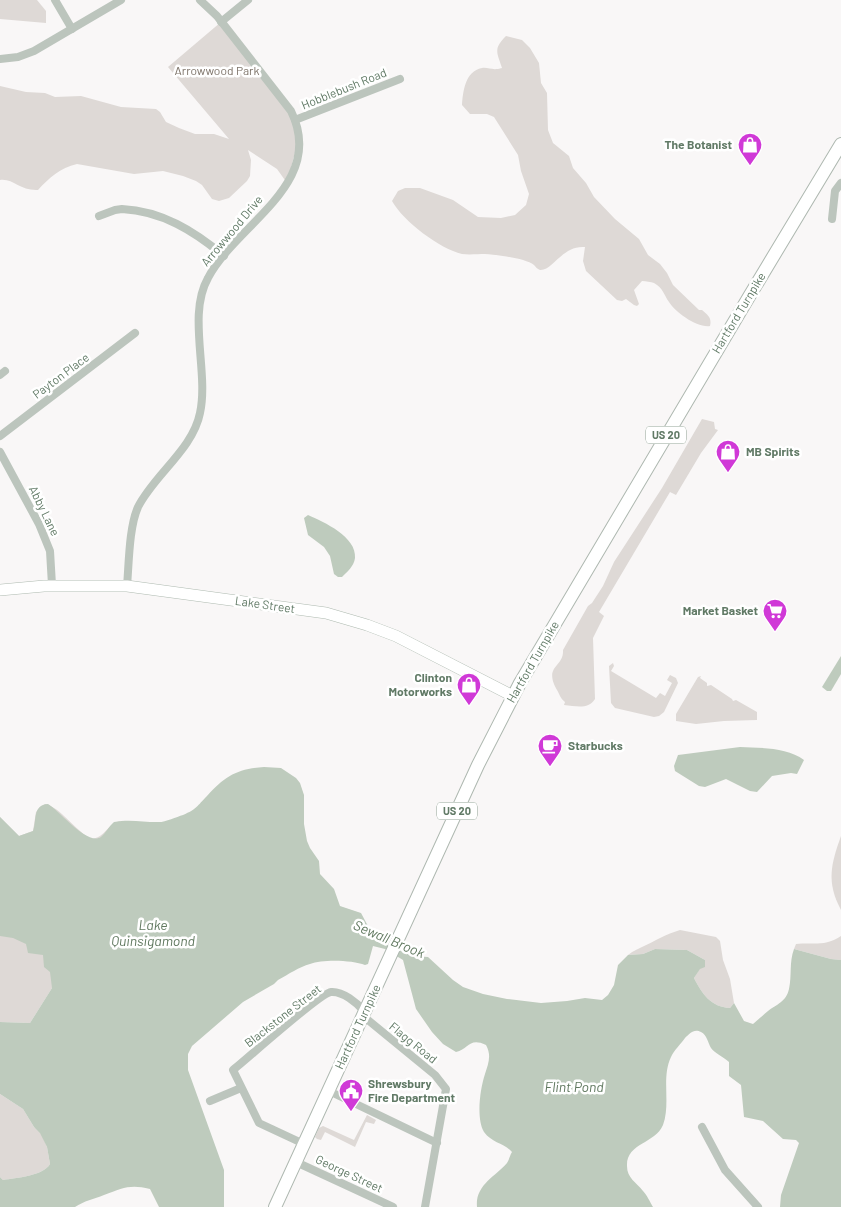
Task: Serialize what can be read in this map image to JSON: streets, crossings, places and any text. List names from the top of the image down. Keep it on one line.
{"streets":{"main road":["Hartford Turnpike","US 20","Lake Street"],"street":["Hobblebush Road","Arrowwood Drive","Payton Place","Abby Lane","Blackstone Street","Flagg Road","George Street"]},"crossings":[["Hobblebush Road","Arrowwood Drive"],["Arrowwood Drive","Lake Street"],["Hartford Turnpike","Lake Street"],["Hartford Turnpike","Blackstone Street"],["Hartford Turnpike","Flagg Road"],["Hartford Turnpike","George Street"],["Abby Lane","Lake Street"],["Blackstone Street","Flagg Road"]],"water":["Lake Quinsigamond","Sewall Brook","Flint Pond"],"parks":["Arrowwood Park"],"places":{"shop":["The Botanist","MB Spirits","Clinton Motorworks"],"supermarket":["Market Basket"],"cafe":["Starbucks"],"public building":["Shrewsbury Fire Department"]}}
